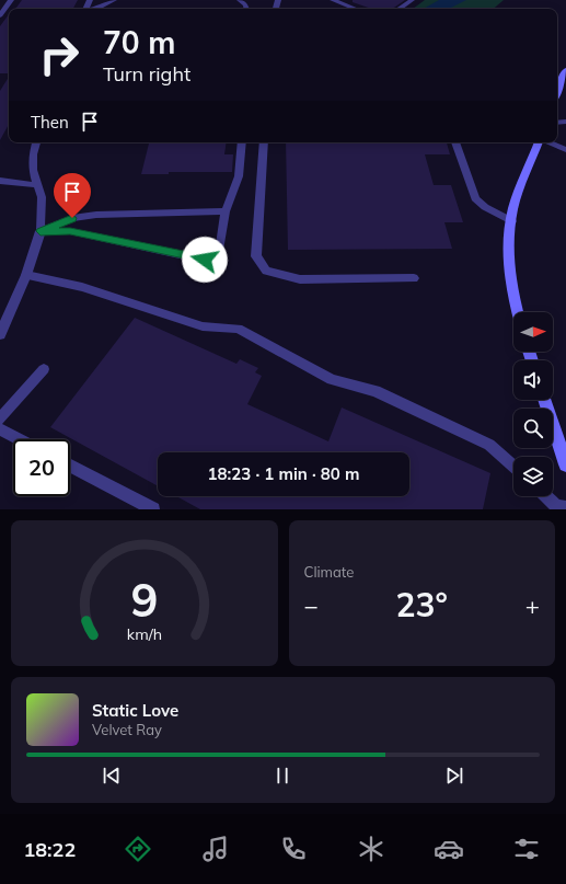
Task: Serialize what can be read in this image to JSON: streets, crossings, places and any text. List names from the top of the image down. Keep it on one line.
{"north":"right","page":{"turn":["70 m","Turn right"],"then":"Then","limit":"20","trip":"18:23 · 1 min · 80 m","tile":"Climate","heat":["−","23°","+"],"song":["Static Love","Velvet Ray"],"tabs":"18:22","gauge":["9","km/h"]}}
